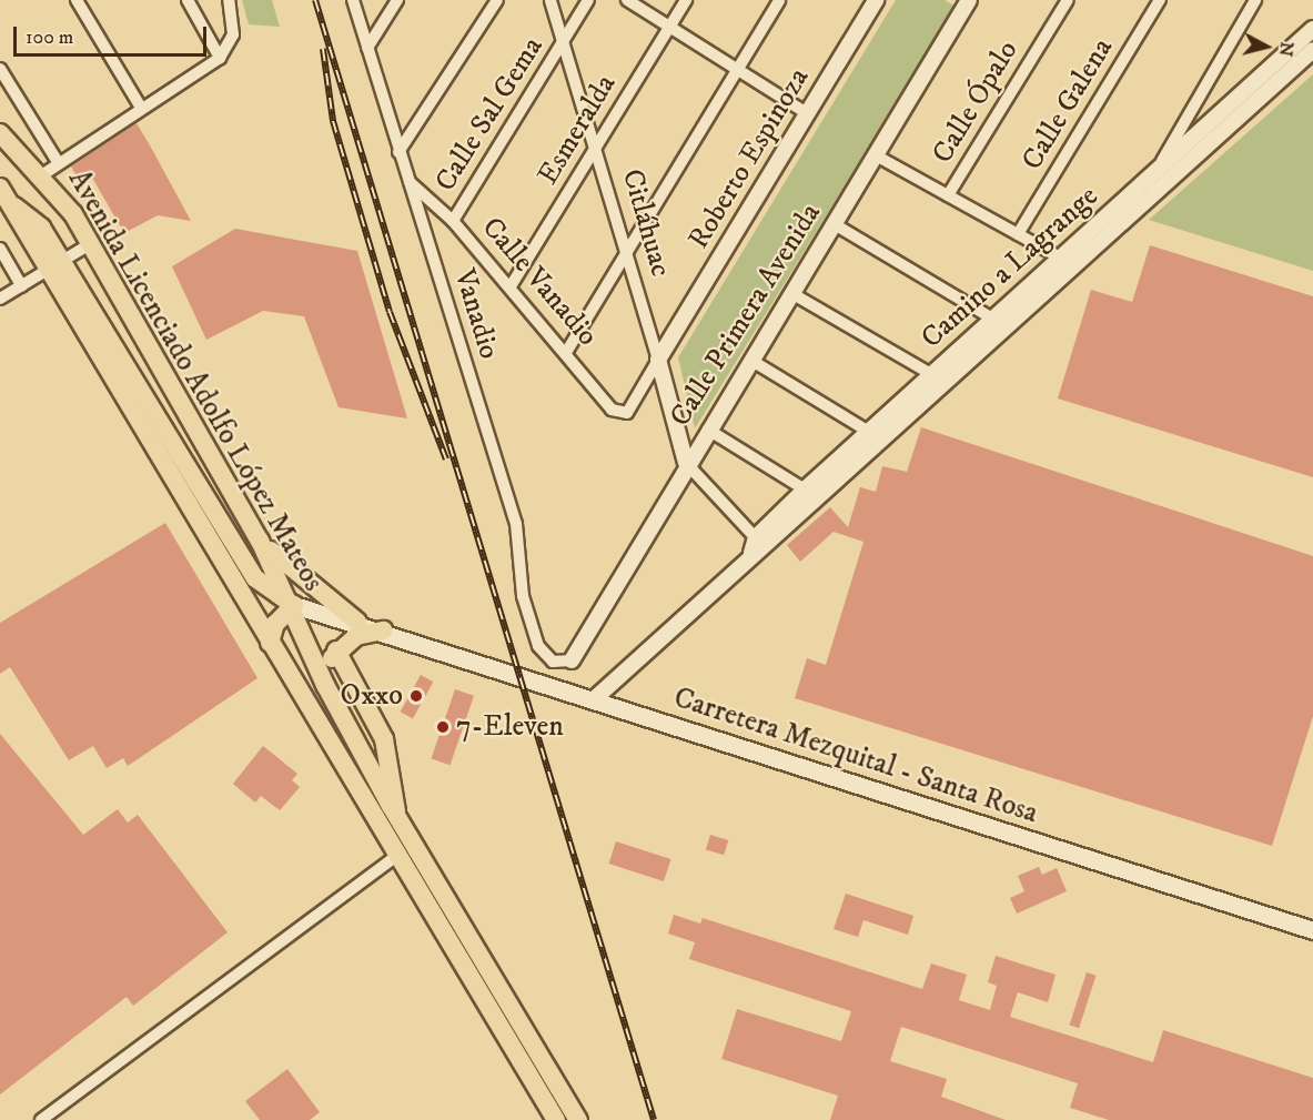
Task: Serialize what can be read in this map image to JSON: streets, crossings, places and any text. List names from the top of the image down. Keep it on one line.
{"streets":{"main road":["Avenida Licenciado Adolfo López Mateos","Carretera Mezquital - Santa Rosa"],"street":["Calle Ópalo","Calle Galena","Calle Sal Gema","Esmeralda","Roberto Espinoza","Citláhuac","Camino a Lagrange","Calle Vanadio","Vanadio","Calle Primera Avenida"]},"crossings":[["Calle Sal Gema","Citláhuac"],["Calle Sal Gema","Calle Vanadio"],["Esmeralda","Citláhuac"],["Esmeralda","Calle Vanadio"],["Roberto Espinoza","Citláhuac"],["Roberto Espinoza","Calle Vanadio"],["Citláhuac","Calle Primera Avenida"],["Camino a Lagrange","Carretera Mezquital - Santa Rosa"],["Calle Vanadio","Vanadio"],["Vanadio","Calle Primera Avenida"],["Avenida Licenciado Adolfo López Mateos","Carretera Mezquital - Santa Rosa"]],"places":["Oxxo","7-Eleven"],"scale_bar":"100 m","north":"right"}
